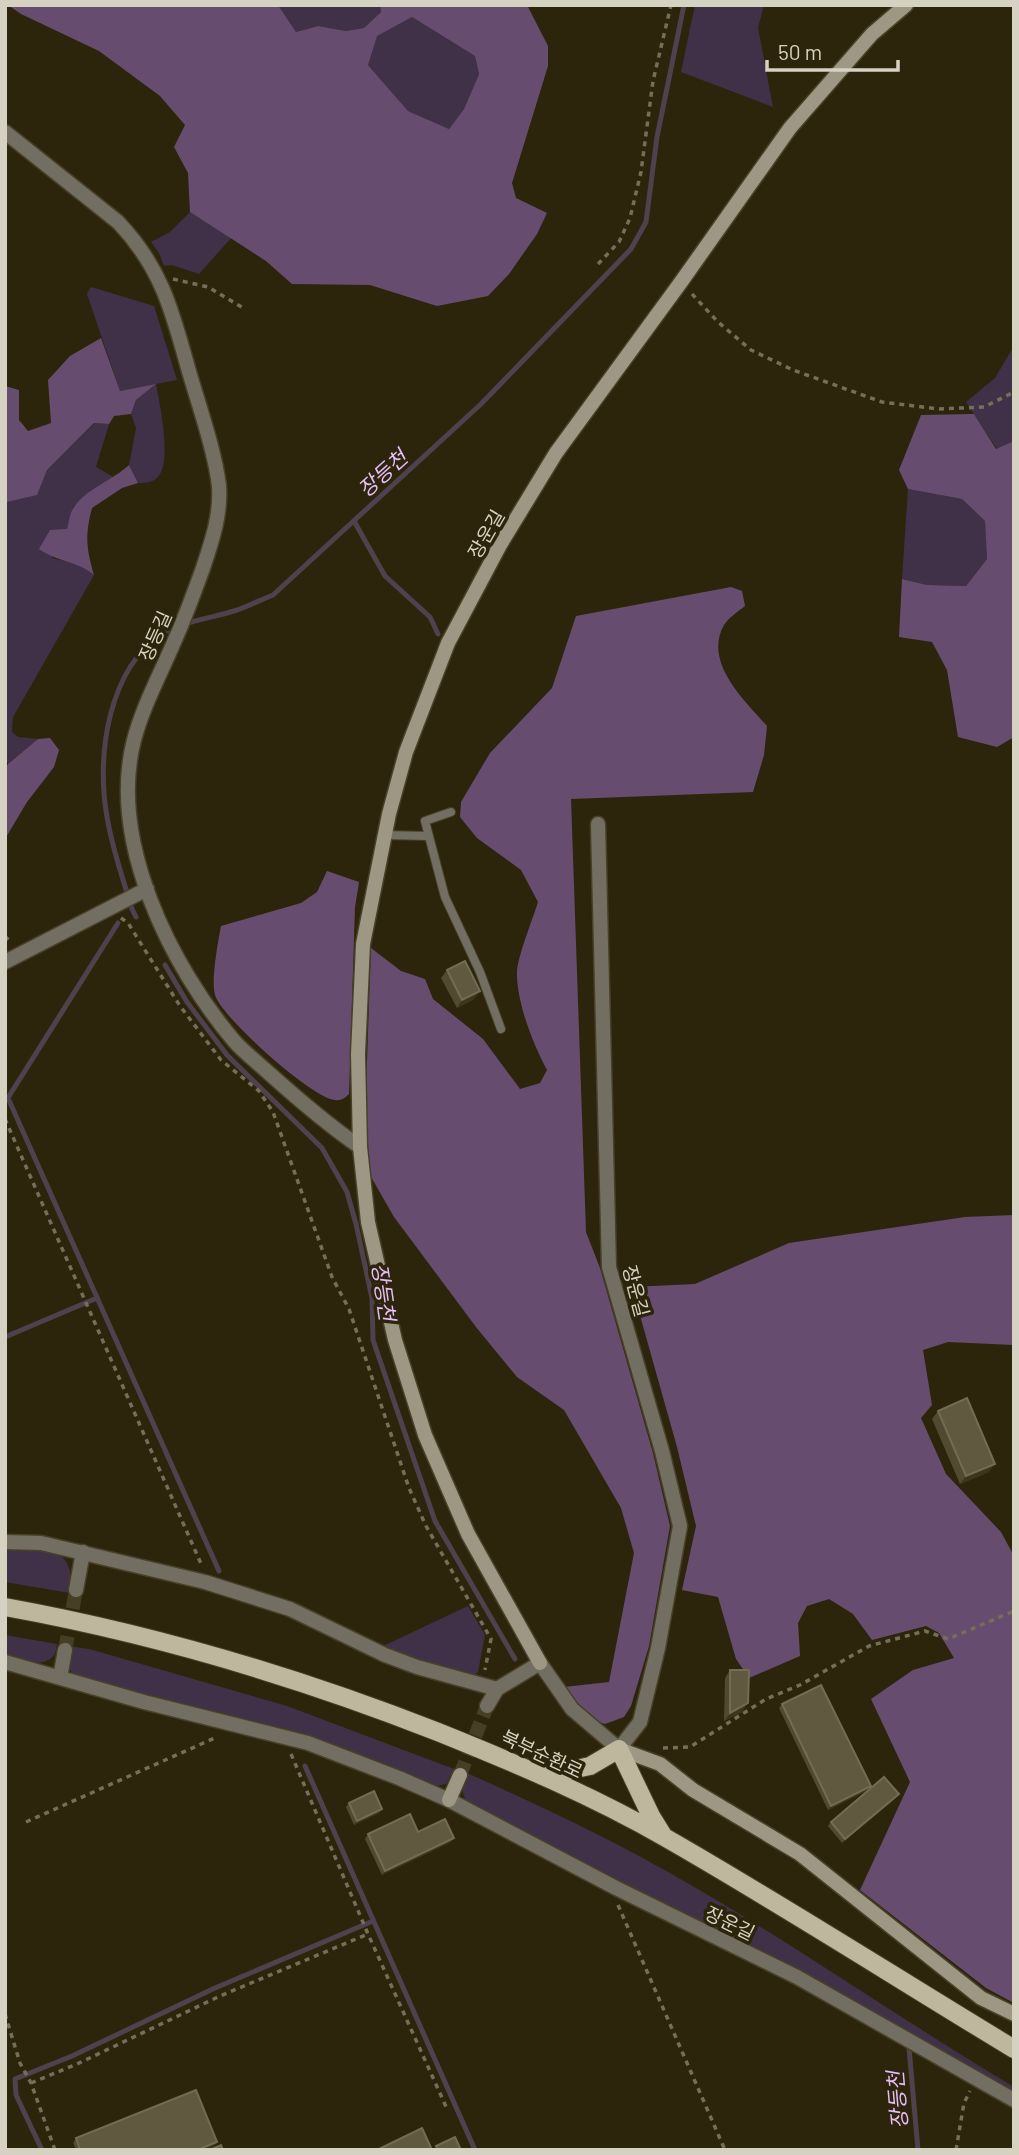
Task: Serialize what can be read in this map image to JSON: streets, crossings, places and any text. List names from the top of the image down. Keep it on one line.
{"streets":{"main road":["북부순환로"],"street":["장운길","장등길"]},"crossings":[["장운길","장등길"]],"water":["장등천"],"scale_bar":"50 m"}
